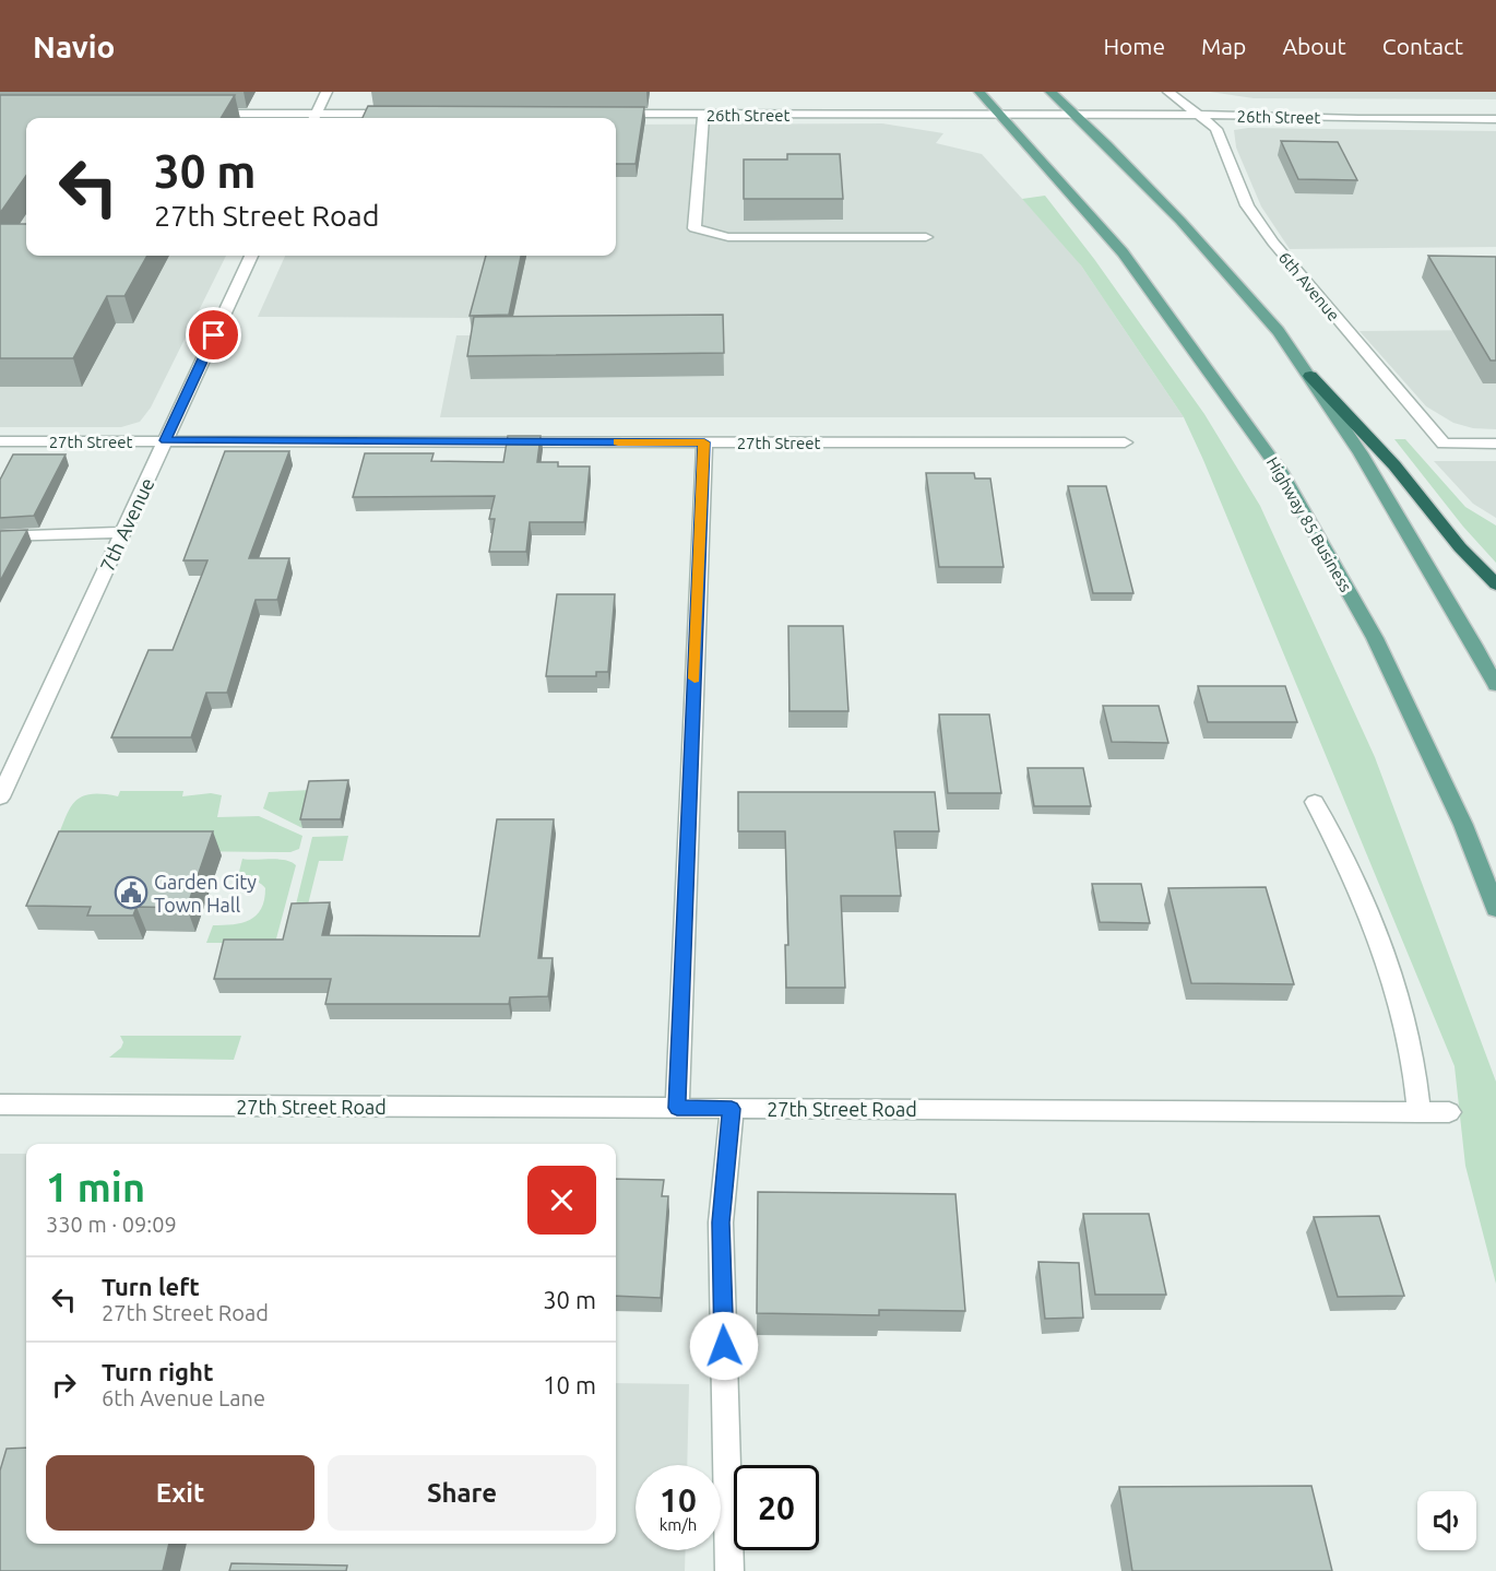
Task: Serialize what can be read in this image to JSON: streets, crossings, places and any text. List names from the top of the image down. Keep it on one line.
{"streets":{"main road":["Highway 85 Business"],"street":["26th Street","6th Avenue","27th Street","7th Avenue","27th Street Road"]},"crossings":[["26th Street","6th Avenue"],["26th Street","Highway 85 Business"],["27th Street","7th Avenue"]],"places":{"public building":["Garden City Town Hall"]},"page":{"header":"Navio","nav":["Home","Map","About","Contact"],"turn":["30 m","27th Street Road"],"heading":["1 min","330 m · 09:09"],"list":[{"name":"Turn left","note":"27th Street Road","value":"30 m"},{"name":"Turn right","note":"6th Avenue Lane","value":"10 m"}],"buttons":["Exit","Share"],"speed":"10 km/h","limit":"20"}}
